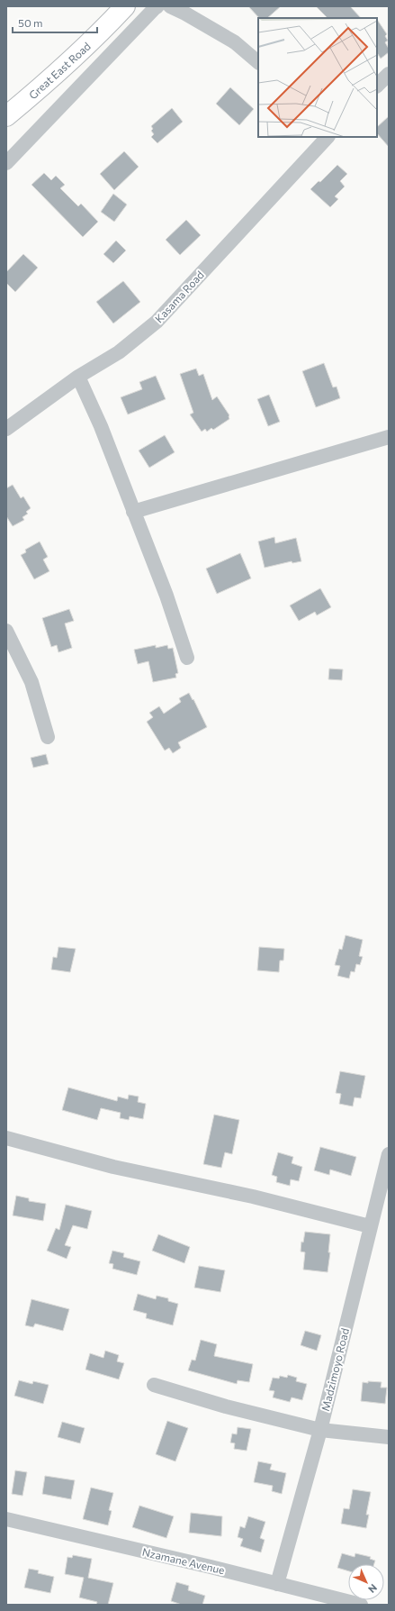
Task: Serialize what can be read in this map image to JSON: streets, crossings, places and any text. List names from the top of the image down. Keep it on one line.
{"streets":{"highway":["Great East Road"],"street":["Kasama Road","Madzimoyo Road","Nzamane Avenue"]},"crossings":[["Madzimoyo Road","Nzamane Avenue"]],"scale_bar":"50 m","north":"bottom right"}
